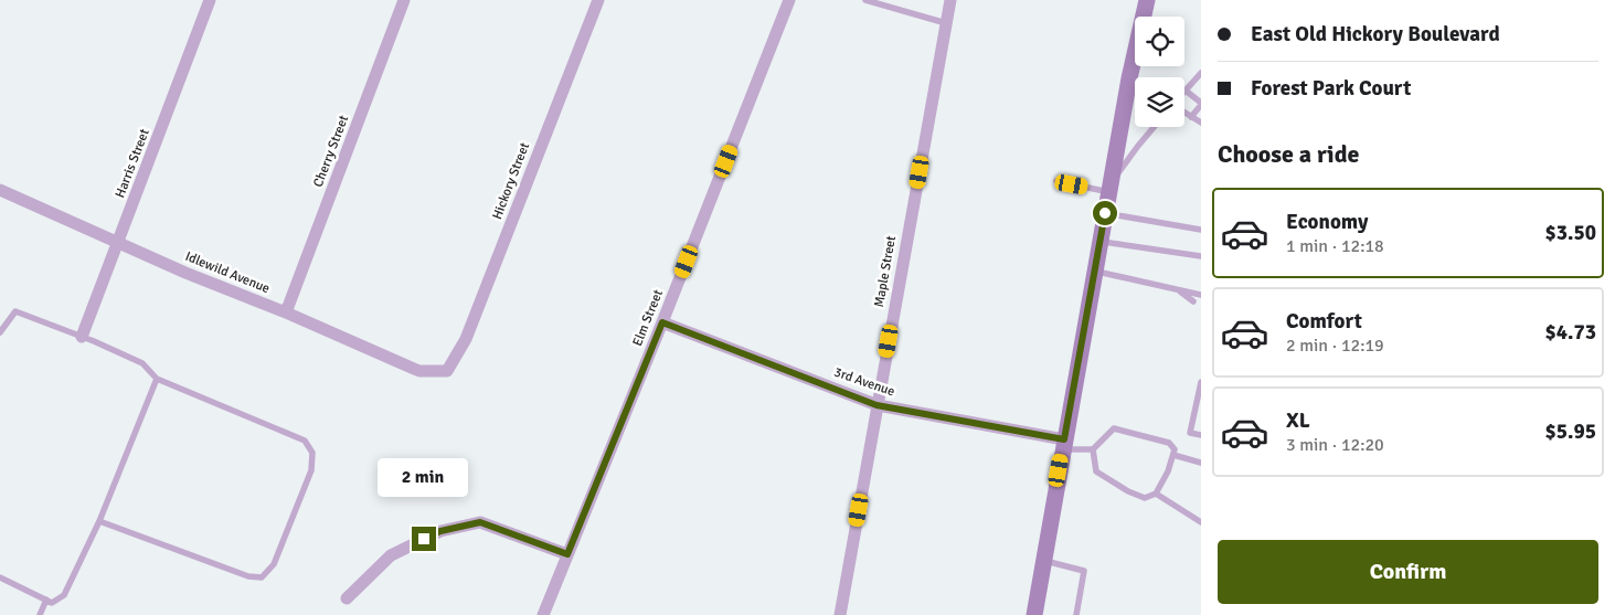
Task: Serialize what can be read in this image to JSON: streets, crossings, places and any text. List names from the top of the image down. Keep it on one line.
{"streets":{"street":["Cherry Street","Harris Street","Hickory Street","Maple Street","Idlewild Avenue","Elm Street","3rd Avenue"]},"crossings":[["Cherry Street","Idlewild Avenue"],["Harris Street","Idlewild Avenue"],["Hickory Street","Idlewild Avenue"],["Maple Street","3rd Avenue"],["Elm Street","3rd Avenue"]],"page":{"banner":["East Old Hickory Boulevard","Forest Park Court"],"heading":"Choose a ride","list":[{"name":"Economy","note":"1 min · 12:18","value":"$3.50"},{"name":"Comfort","note":"2 min · 12:19","value":"$4.73"},{"name":"XL","note":"3 min · 12:20","value":"$5.95"}],"bubble":"2 min","buttons":"Confirm"}}
